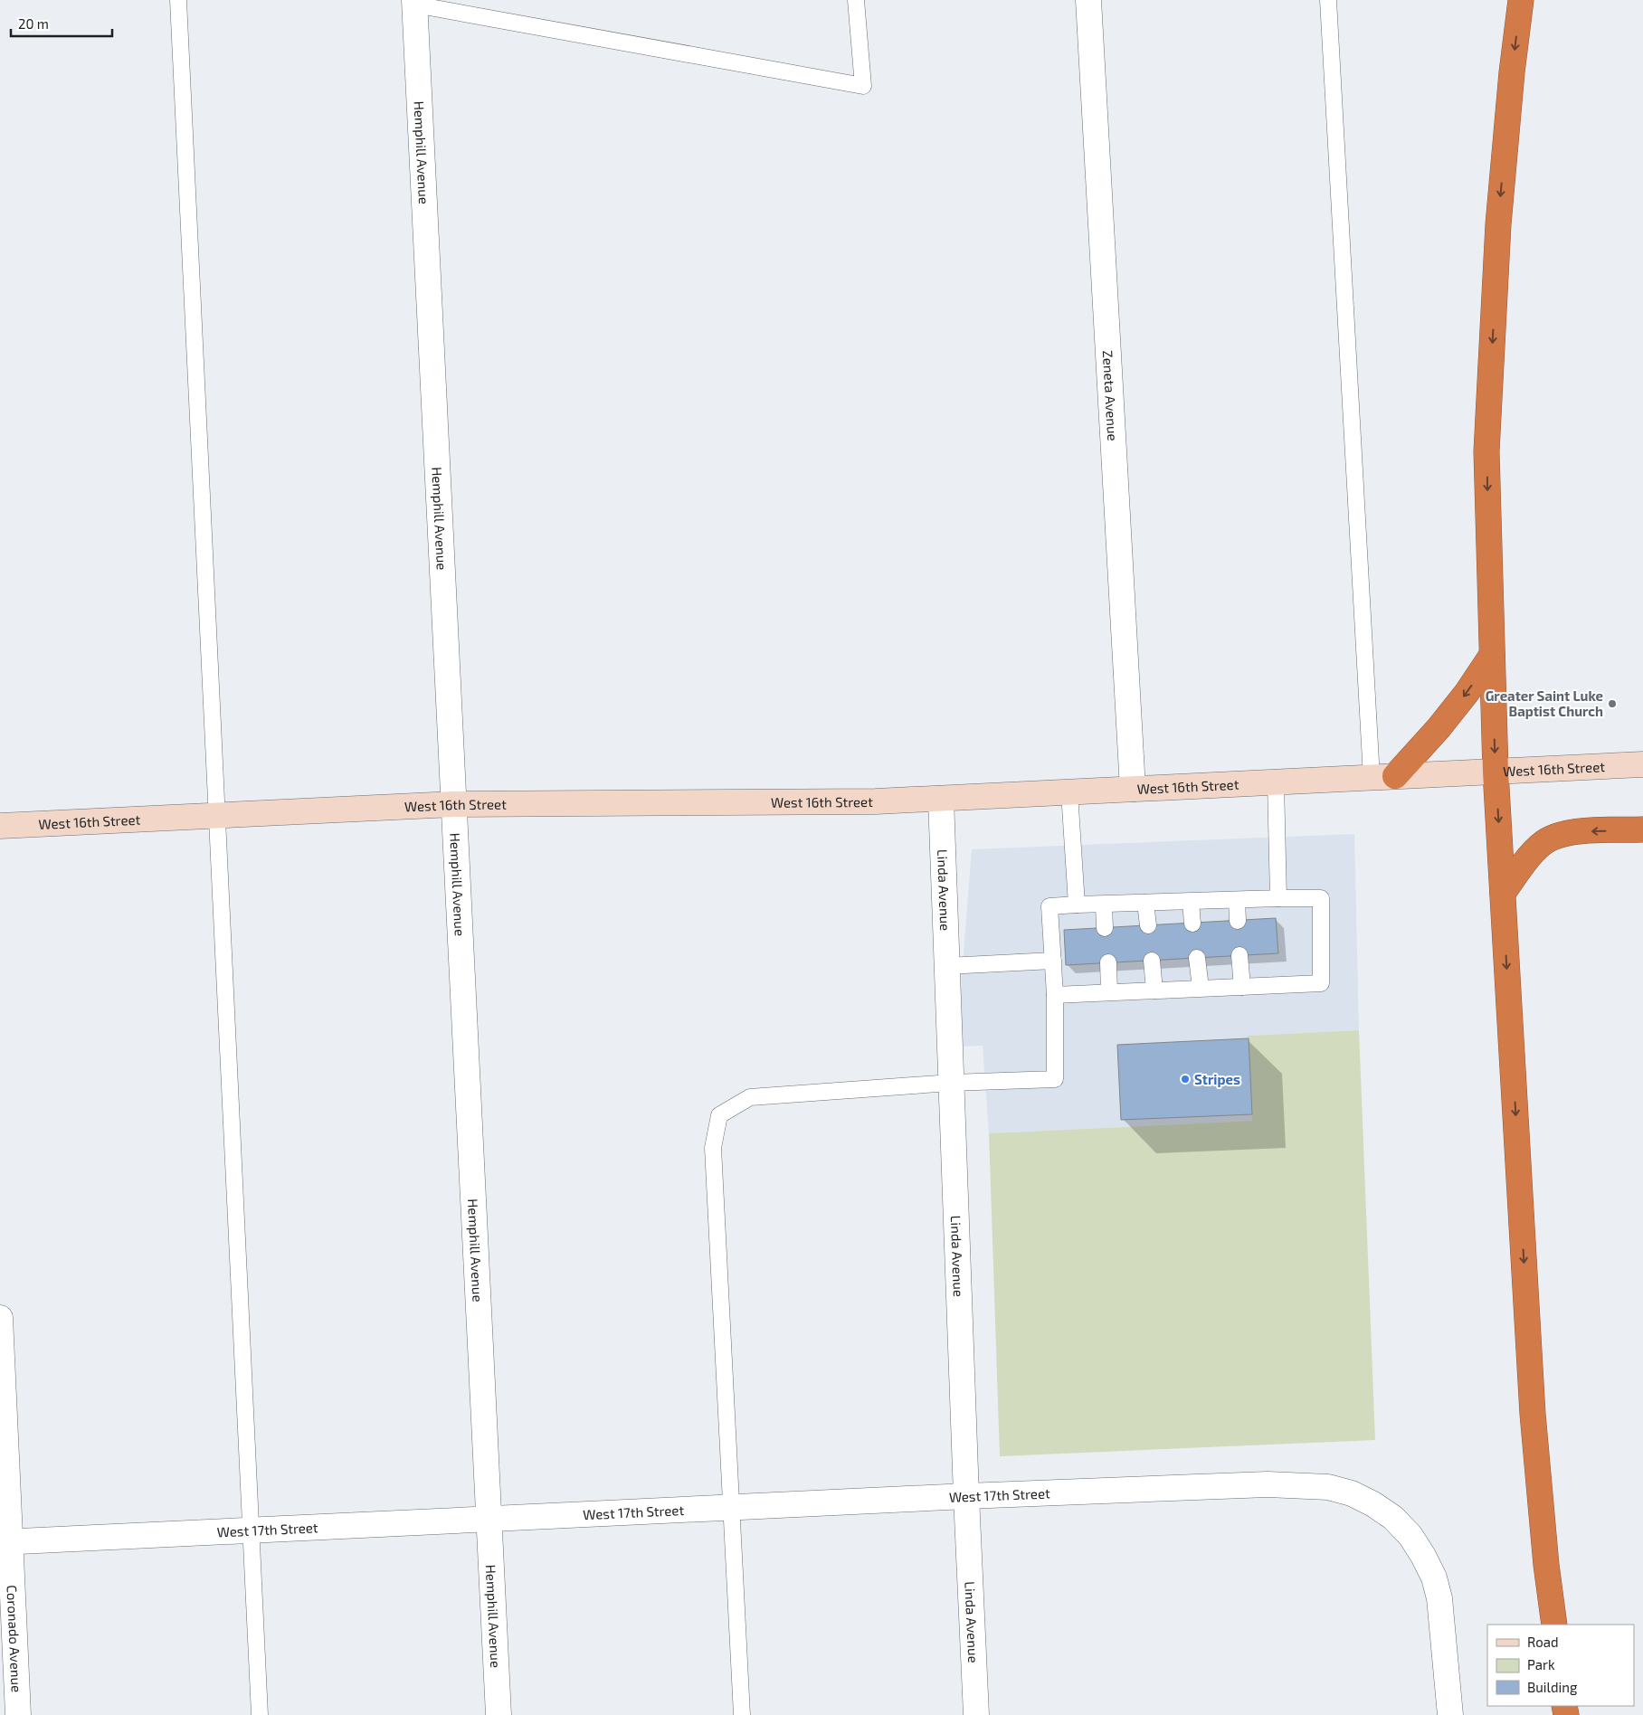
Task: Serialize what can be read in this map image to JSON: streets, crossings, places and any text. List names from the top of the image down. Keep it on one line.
{"streets":{"main road":["West 16th Street"],"street":["Hemphill Avenue","Zeneta Avenue","Linda Avenue","West 17th Street","Coronado Avenue"]},"crossings":[["Hemphill Avenue","West 16th Street"],["Hemphill Avenue","West 17th Street"],["Zeneta Avenue","West 16th Street"],["West 16th Street","Linda Avenue"],["Linda Avenue","West 17th Street"],["West 17th Street","Coronado Avenue"]],"places":["Greater Saint Luke Baptist Church","Stripes"],"legend":["Road","Park","Building"],"scale_bar":"20 m"}
